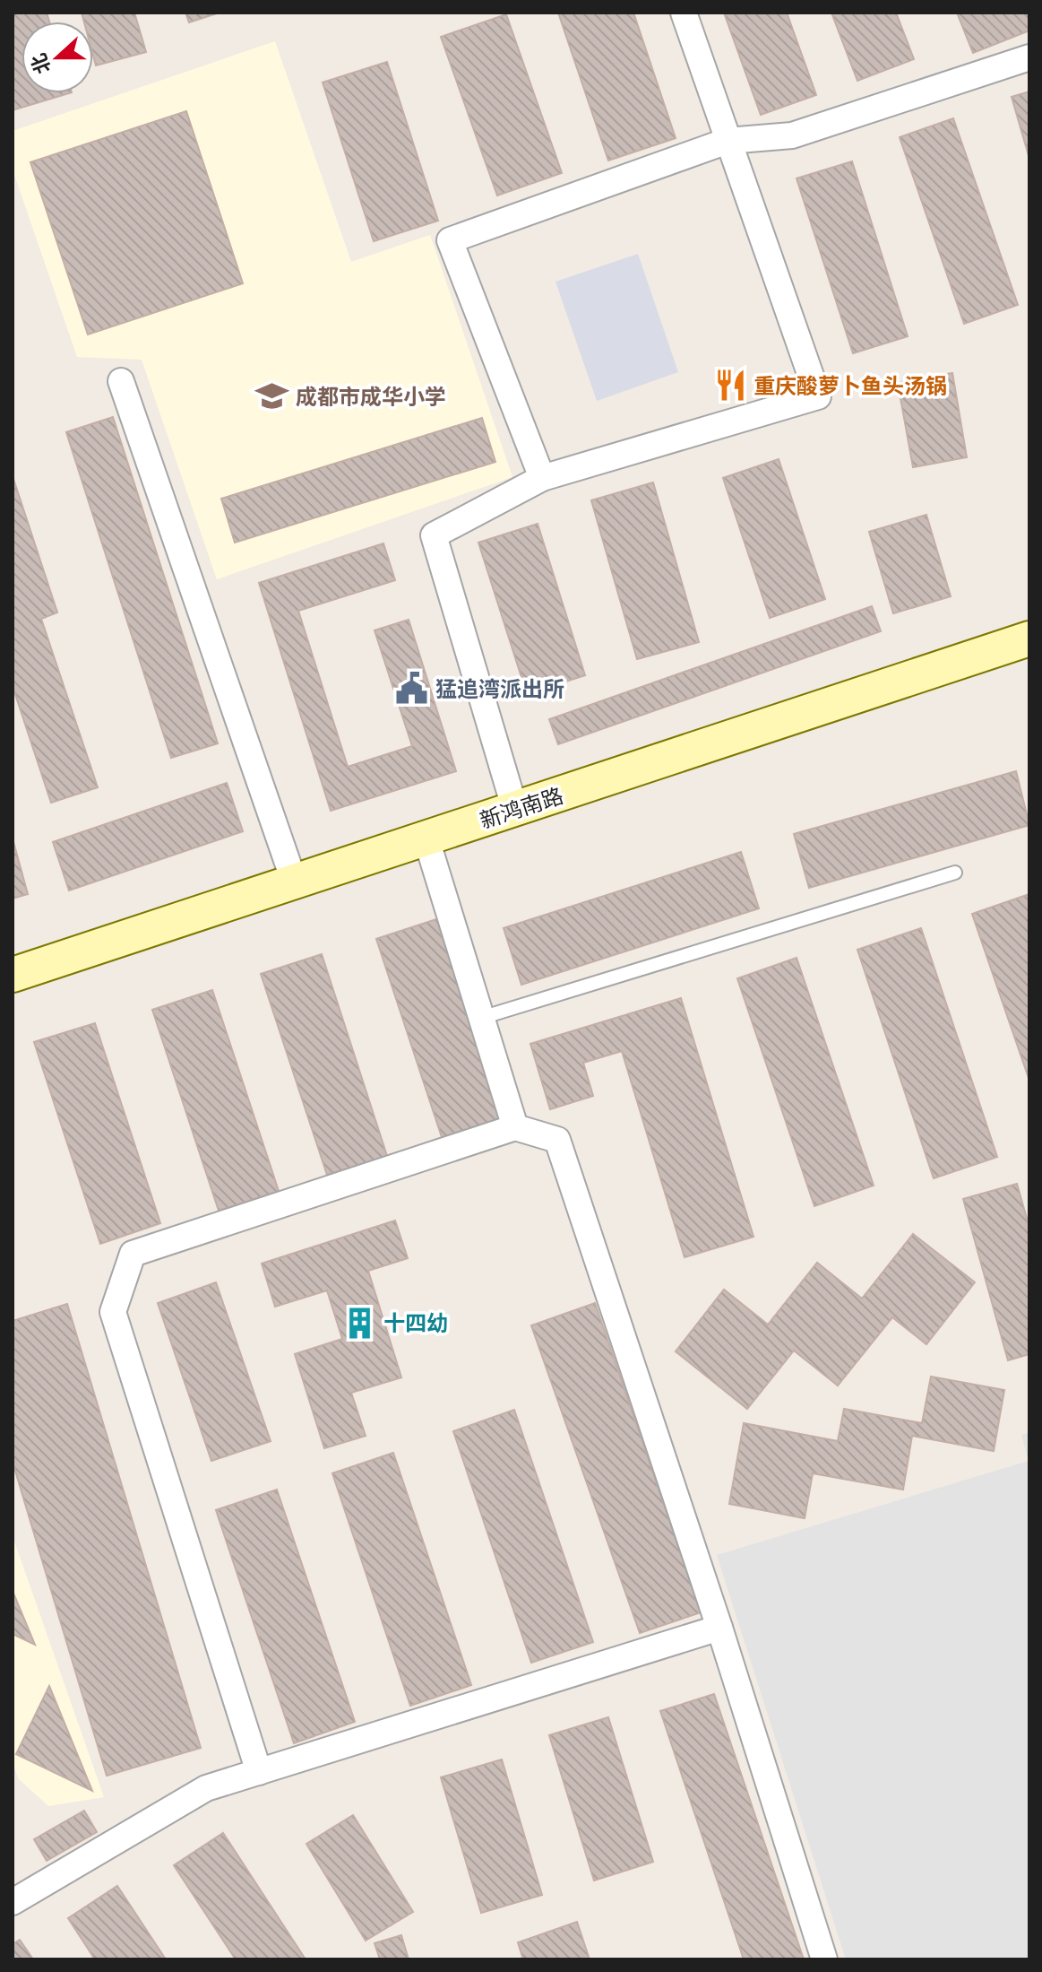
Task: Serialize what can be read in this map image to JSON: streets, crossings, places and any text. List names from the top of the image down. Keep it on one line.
{"streets":{"street":["新鸿南路"]},"places":{"restaurant":["重庆酸萝卜鱼头汤锅"],"school or university":["成都市成华小学"],"public building":["猛追湾派出所"],"building":["十四幼"]},"north":"left"}
